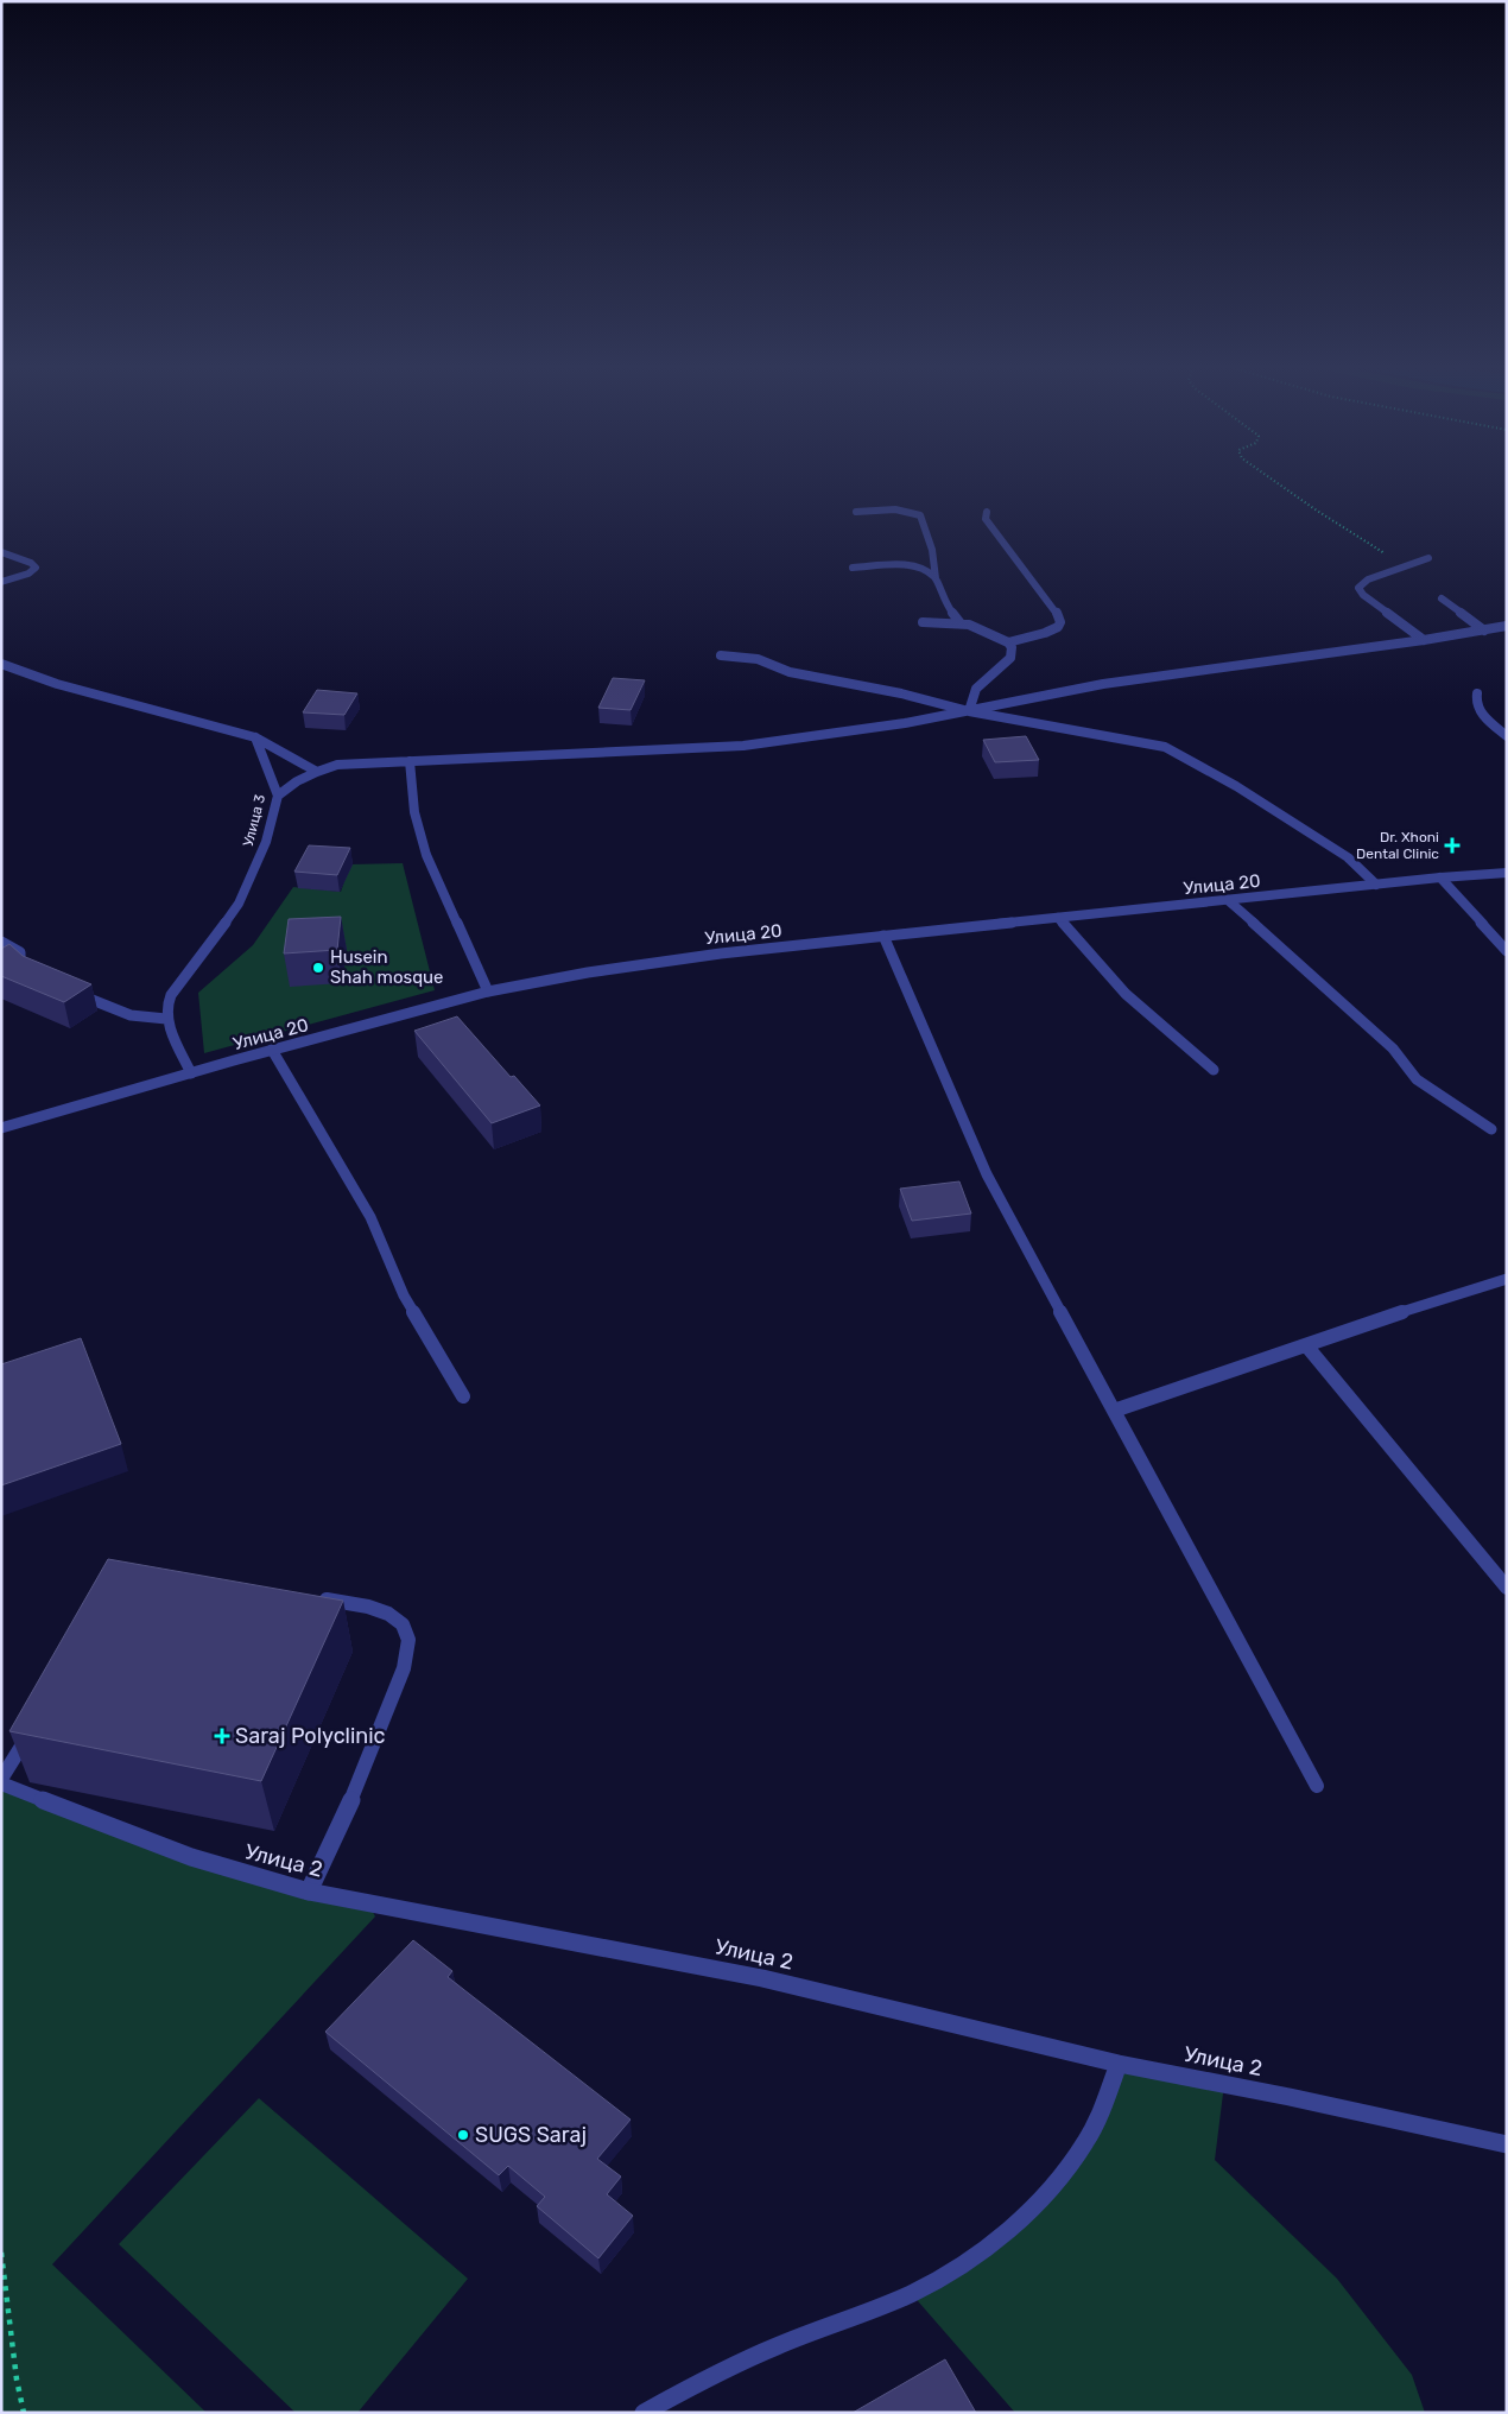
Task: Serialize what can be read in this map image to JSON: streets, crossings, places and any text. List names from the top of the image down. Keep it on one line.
{"streets":{"street":["Улица 3","Улица 20","Улица 2"]},"places":{"health":["Dr. Xhoni Dental Clinic","Saraj Polyclinic"],"other":["Husein Shah mosque","SUGS Saraj"]}}
